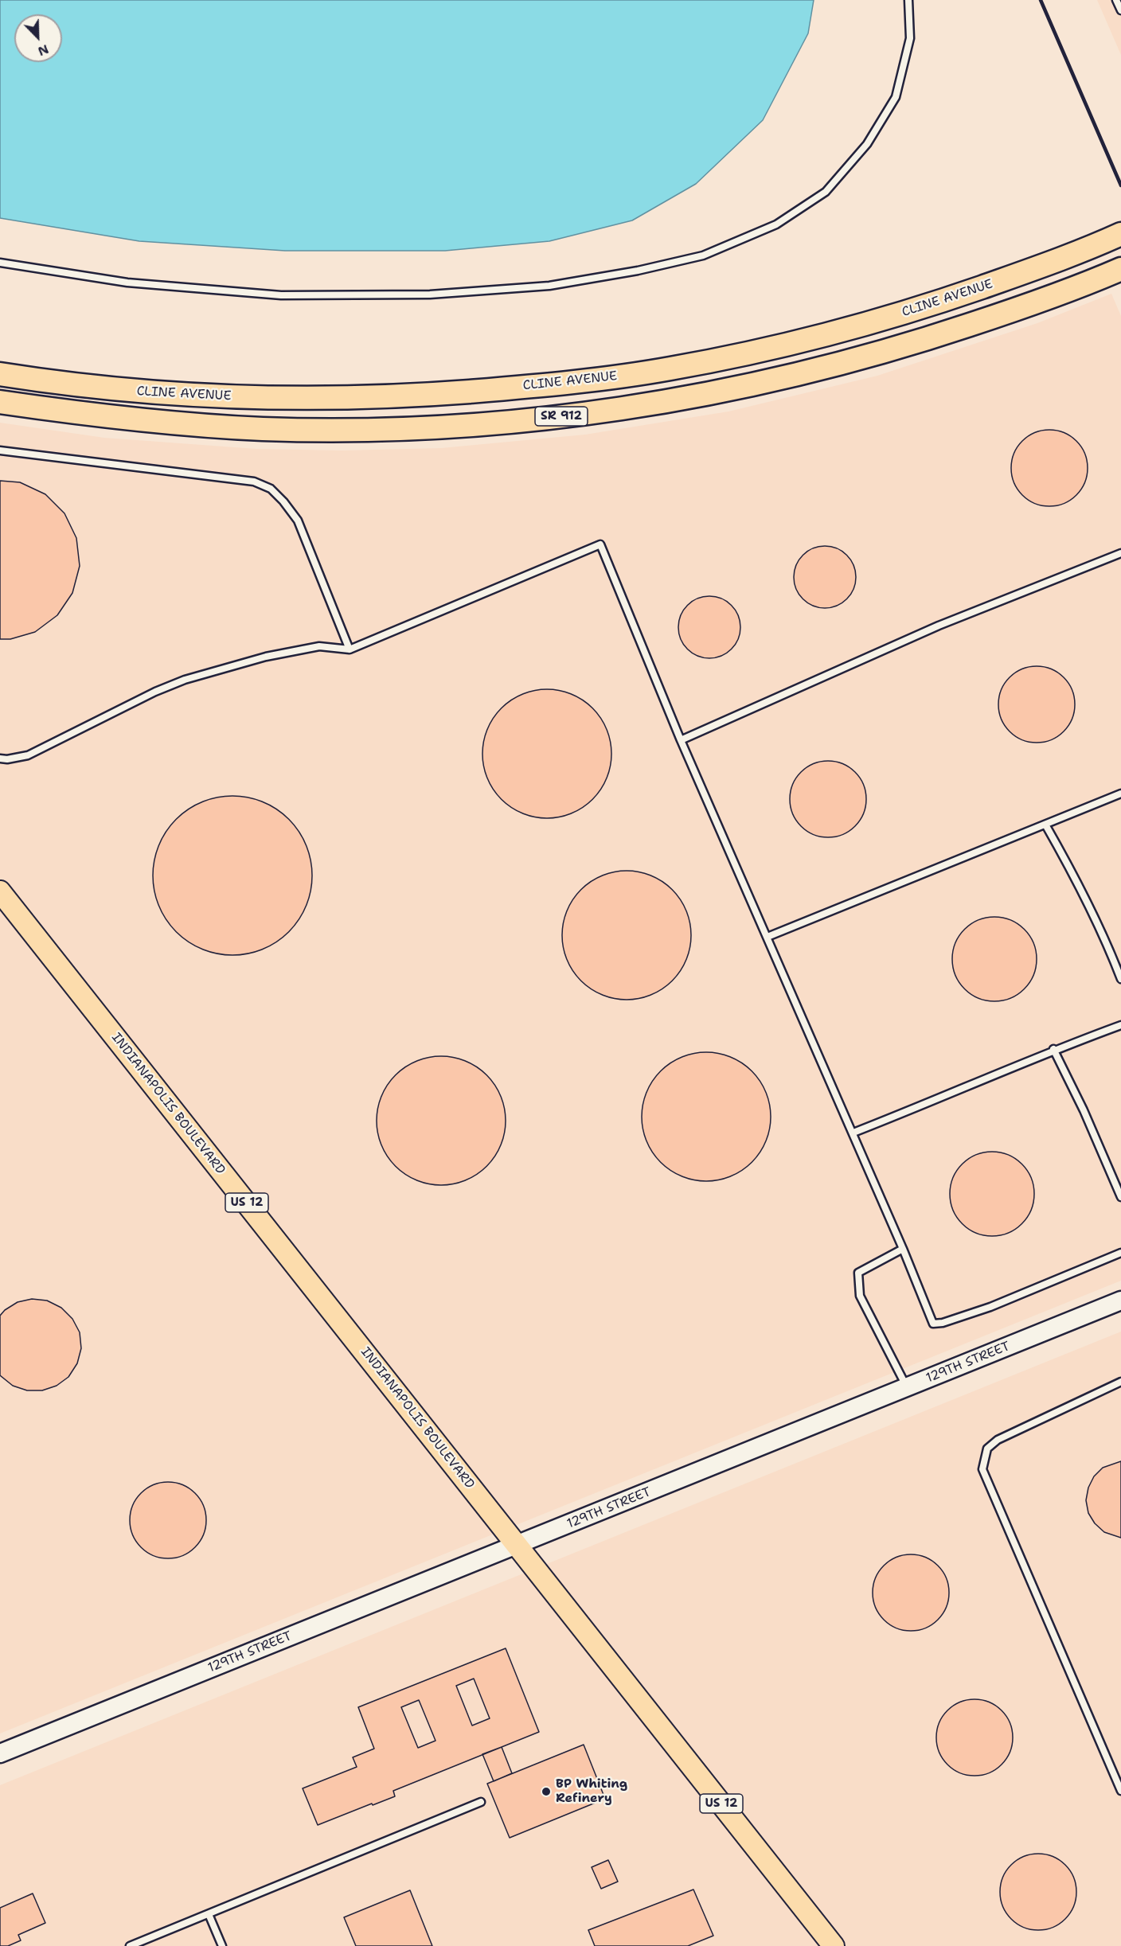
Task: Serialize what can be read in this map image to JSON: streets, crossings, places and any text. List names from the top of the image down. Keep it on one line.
{"streets":{"highway":["CLINE AVENUE","SR 912"],"main road":["INDIANAPOLIS BOULEVARD","US 12","129TH STREET"]},"crossings":[["INDIANAPOLIS BOULEVARD","129TH STREET"]],"places":["BP Whiting Refinery"],"north":"bottom right"}
